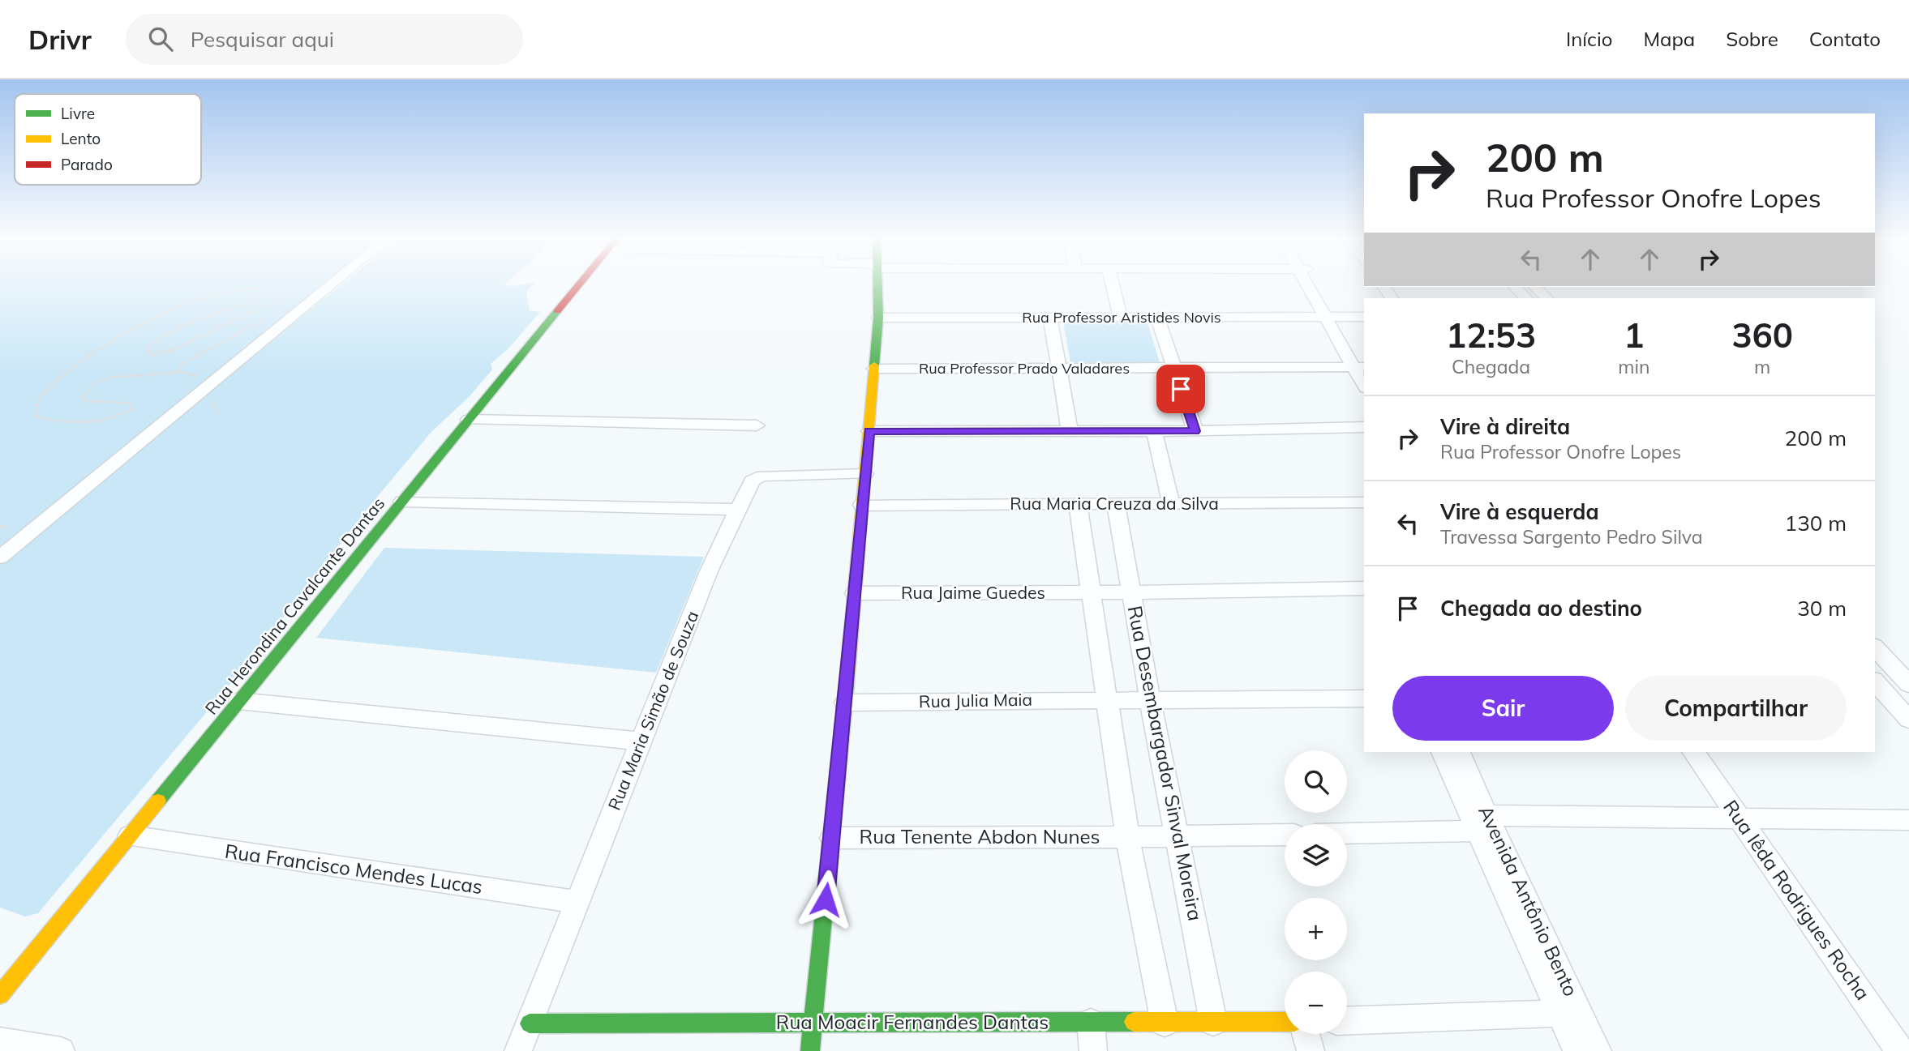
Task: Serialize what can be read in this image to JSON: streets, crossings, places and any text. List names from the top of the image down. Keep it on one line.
{"streets":{"street":["Rua Professor Aristides Novis","Rua Professor Prado Valadares","Rua Maria Creuza da Silva","Rua Jaime Guedes","Rua Herondina Cavalcante Dantas","Rua Julia Maia","Rua Maria Simão de Souza","Rua Desembargador Sinval Moreira","Rua Tenente Abdon Nunes","Rua Francisco Mendes Lucas","Rua Iêda Rodrigues Rocha","Avenida Antônio Bento","Rua Moacir Fernandes Dantas"]},"crossings":[["Rua Maria Creuza da Silva","Rua Desembargador Sinval Moreira"],["Rua Jaime Guedes","Rua Desembargador Sinval Moreira"],["Rua Herondina Cavalcante Dantas","Rua Francisco Mendes Lucas"],["Rua Julia Maia","Rua Desembargador Sinval Moreira"],["Rua Maria Simão de Souza","Rua Francisco Mendes Lucas"],["Rua Maria Simão de Souza","Rua Moacir Fernandes Dantas"],["Rua Desembargador Sinval Moreira","Rua Moacir Fernandes Dantas"]],"legend":["Livre","Lento","Parado"],"page":{"header":"Drivr","search":"Pesquisar aqui","nav":["Início","Mapa","Sobre","Contato"],"turn":["200 m","Rua Professor Onofre Lopes"],"eta":["12:53","Chegada","1","min","360","m"],"list":[{"name":"Vire à direita","note":"Rua Professor Onofre Lopes","value":"200 m"},{"name":"Vire à esquerda","note":"Travessa Sargento Pedro Silva","value":"130 m"},{"name":"Chegada ao destino","value":"30 m"}],"buttons":["Sair","Compartilhar"],"map_buttons":["+","−"]}}
